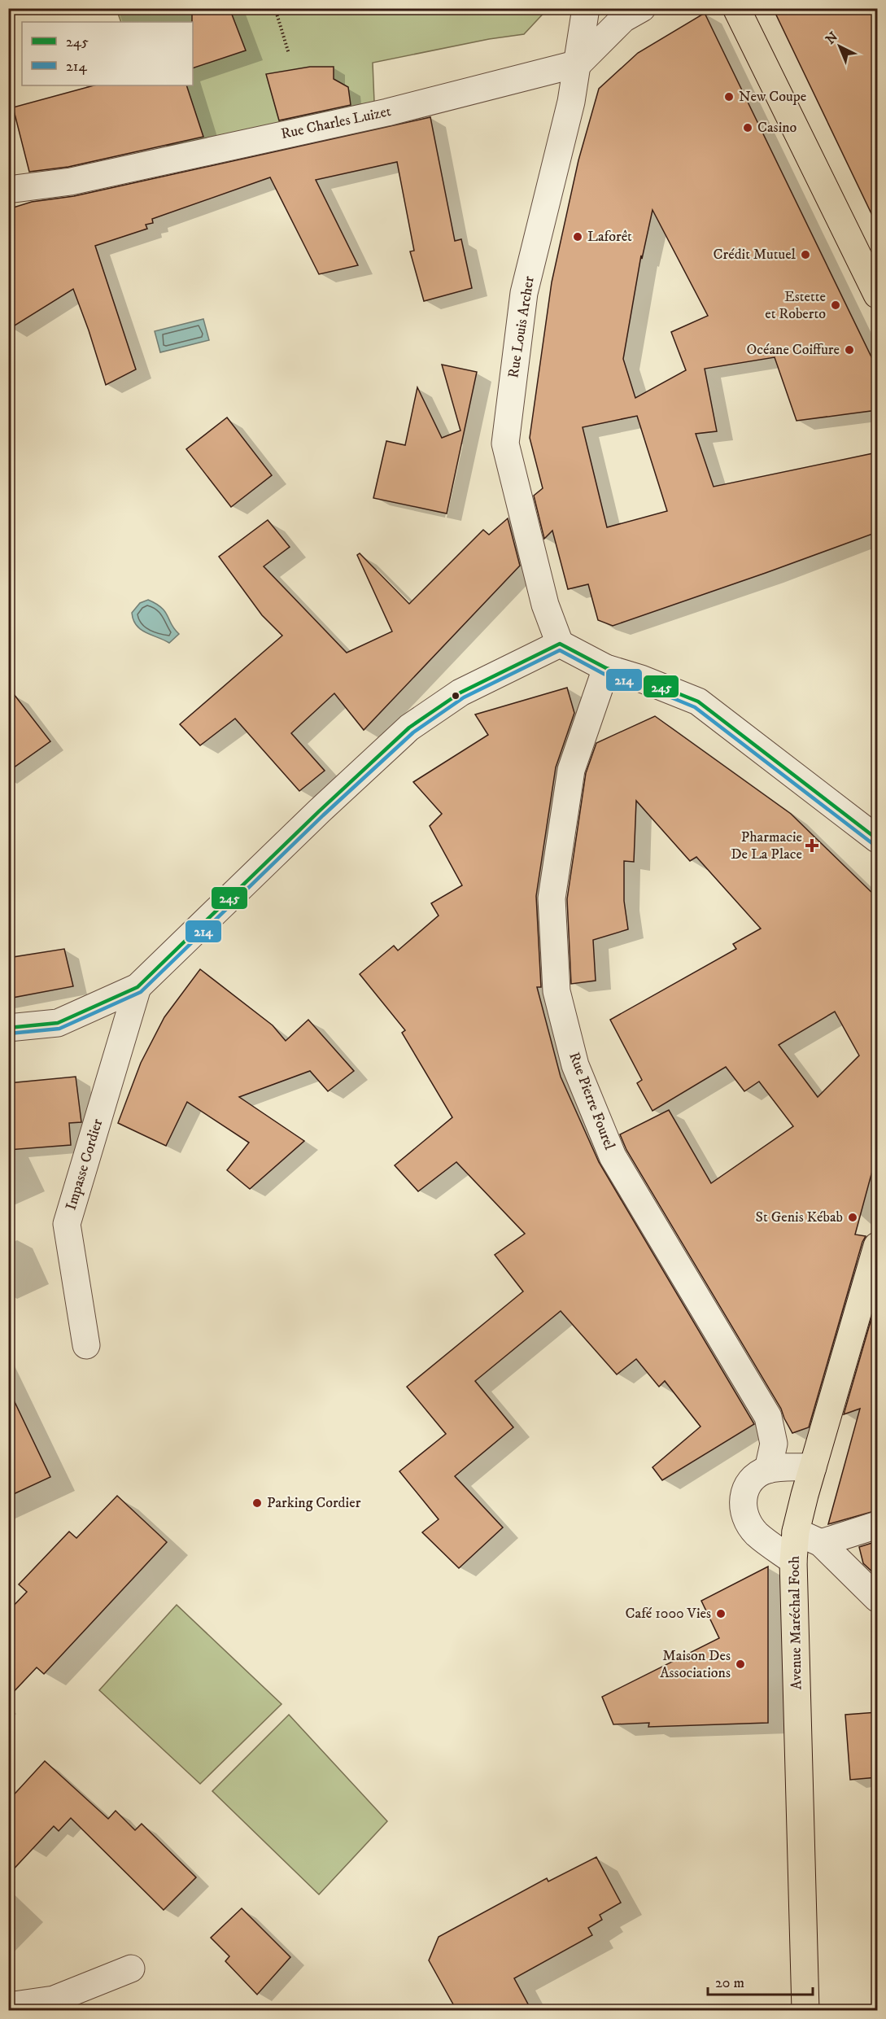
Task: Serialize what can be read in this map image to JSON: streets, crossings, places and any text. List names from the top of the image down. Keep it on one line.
{"streets":{"main road":["Avenue Maréchal Foch"],"street":["Rue Charles Luizet","Rue Louis Archer","Rue Pierre Fourel","Impasse Cordier"]},"crossings":[["Rue Charles Luizet","Rue Louis Archer"]],"places":{"other":["New Coupe","Casino","Laforêt","Crédit Mutuel","Estette et Roberto","Océane Coiffure","St Genis Kébab","Parking Cordier","Café 1000 Vies","Maison Des Associations"],"health":["Pharmacie De La Place"]},"lines":["transit line 245","transit line 214"],"legend":["245","214"],"scale_bar":"20 m","north":"top left"}
